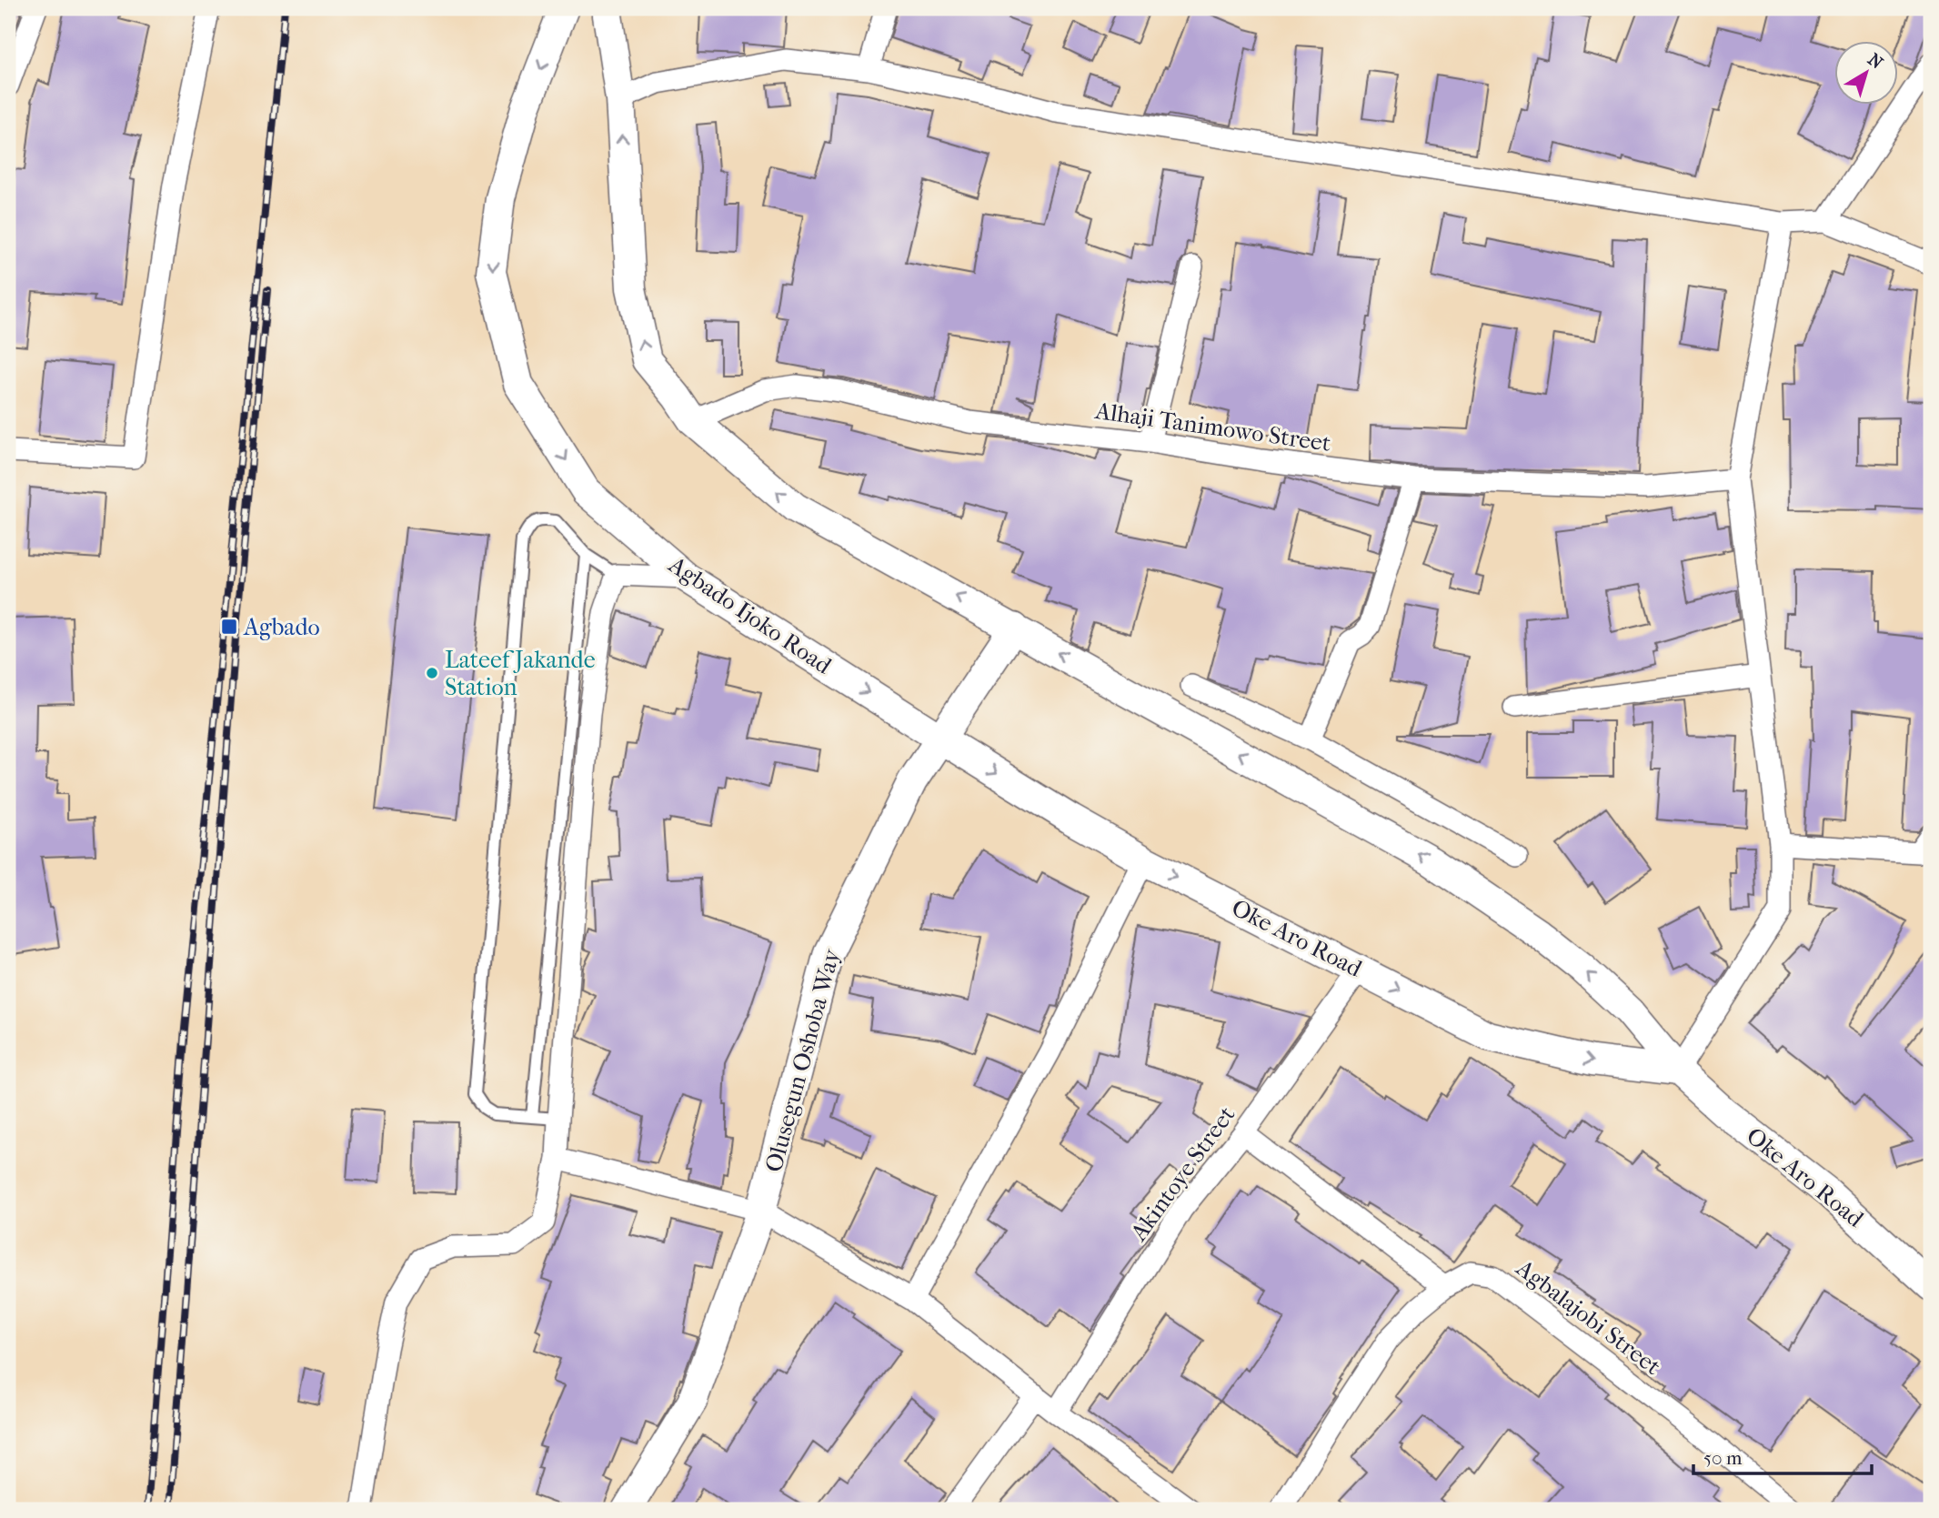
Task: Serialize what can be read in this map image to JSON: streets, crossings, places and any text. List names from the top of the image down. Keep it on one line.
{"streets":{"main road":["Agbado Ijoko Road","Oke Aro Road","Olusegun Oshoba Way"],"street":["Alhaji Tanimowo Street","Akintoye Street","Agbalajobi Street"]},"crossings":[["Agbado Ijoko Road","Oke Aro Road"],["Agbado Ijoko Road","Olusegun Oshoba Way"],["Oke Aro Road","Olusegun Oshoba Way"],["Oke Aro Road","Akintoye Street"]],"places":{"transit":["Agbado"],"other":["Lateef Jakande Station"]},"scale_bar":"50 m","north":"top right"}
